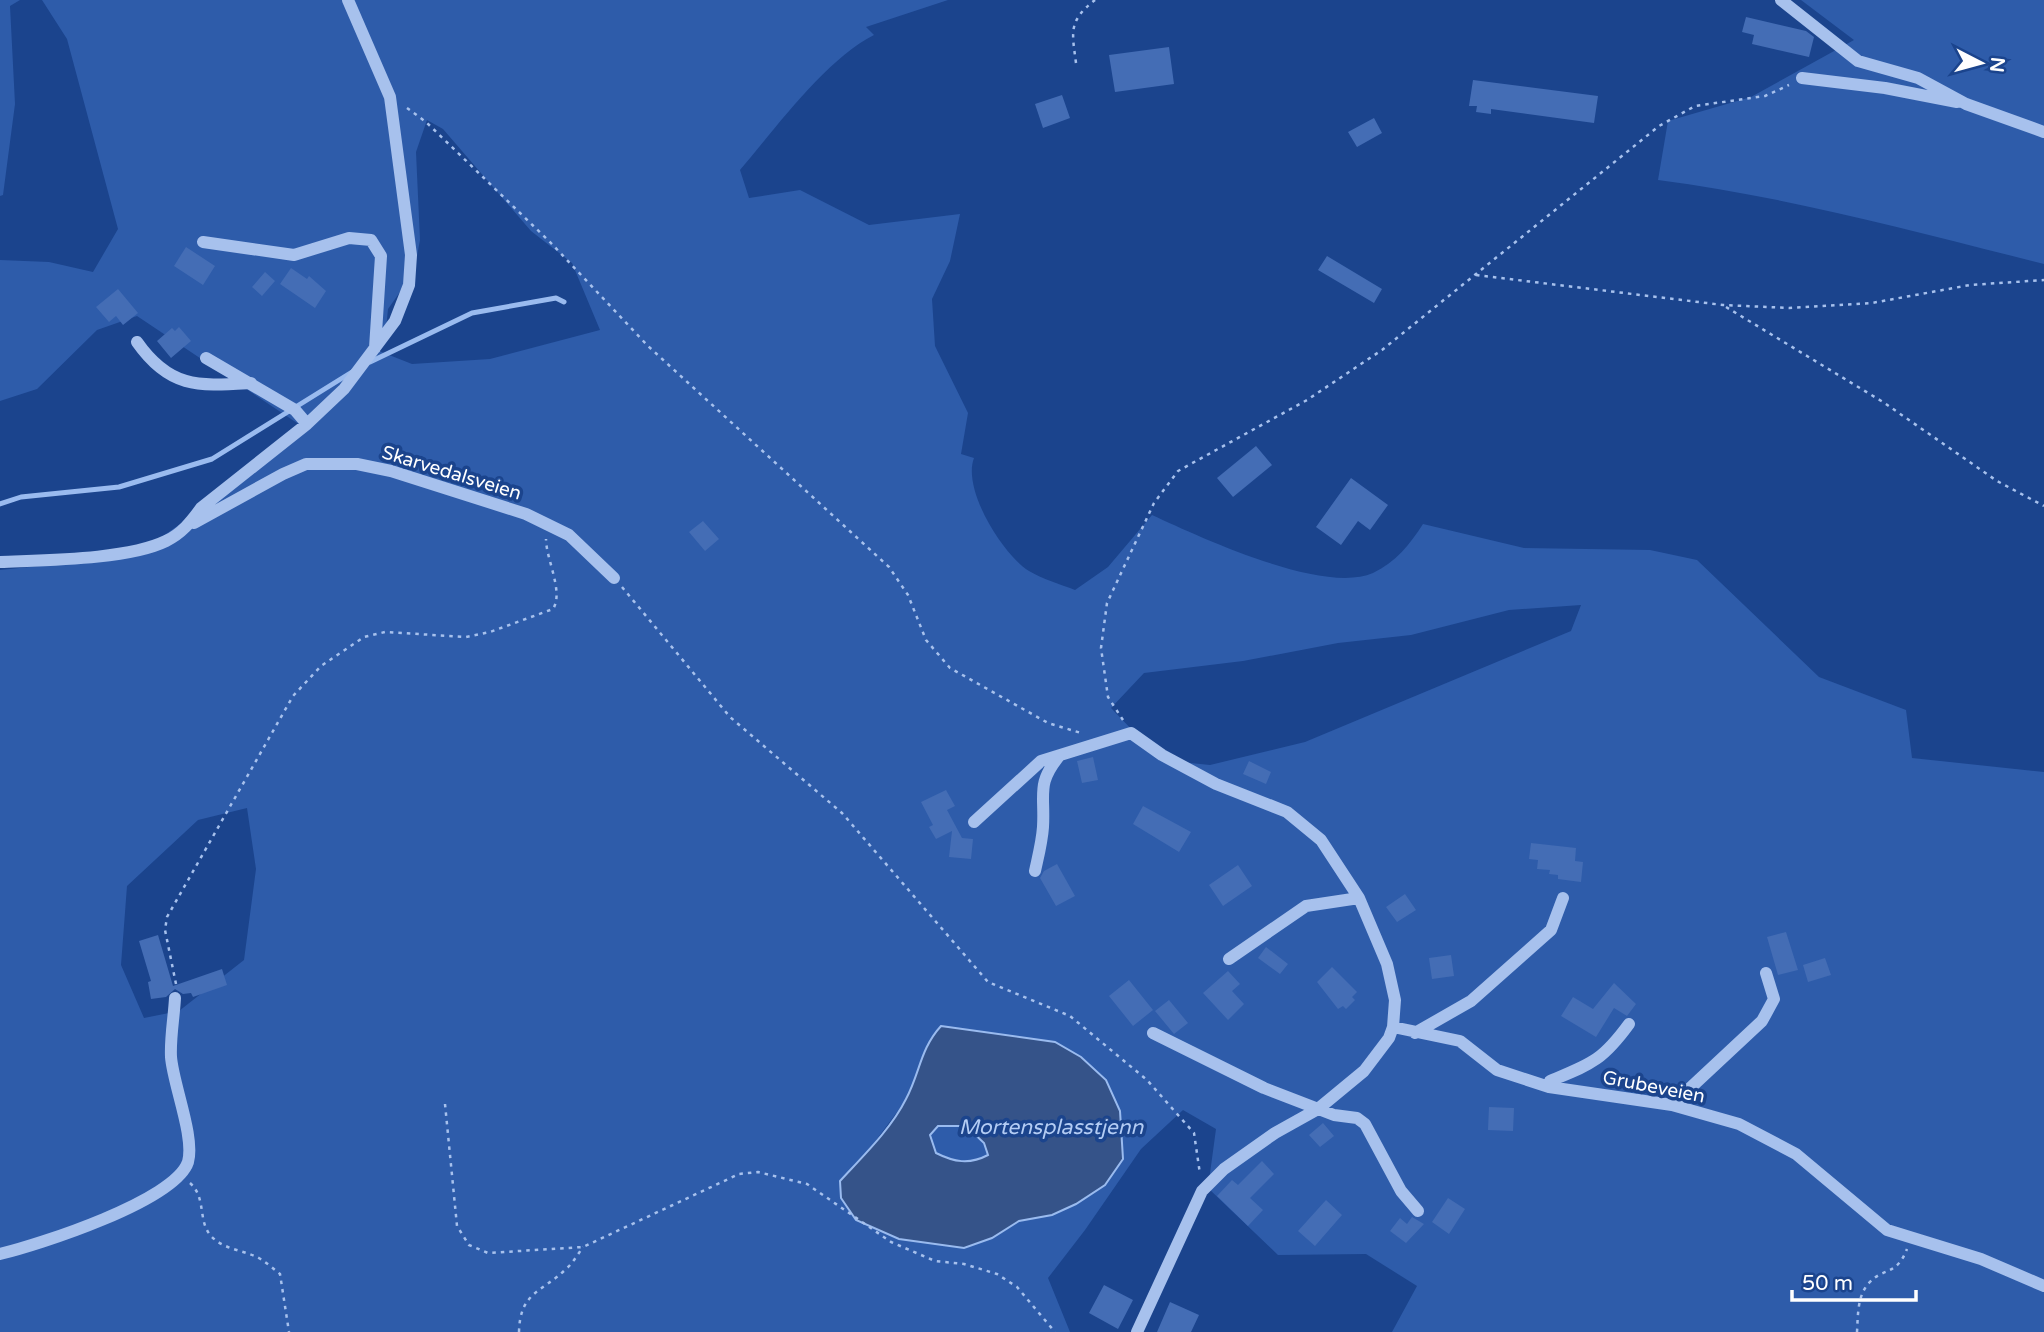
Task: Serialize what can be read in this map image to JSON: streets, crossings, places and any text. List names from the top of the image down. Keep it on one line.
{"streets":{"street":["Skarvedalsveien","Grubeveien"]},"water":["Mortensplasstjenn"],"scale_bar":"50 m","north":"right"}
